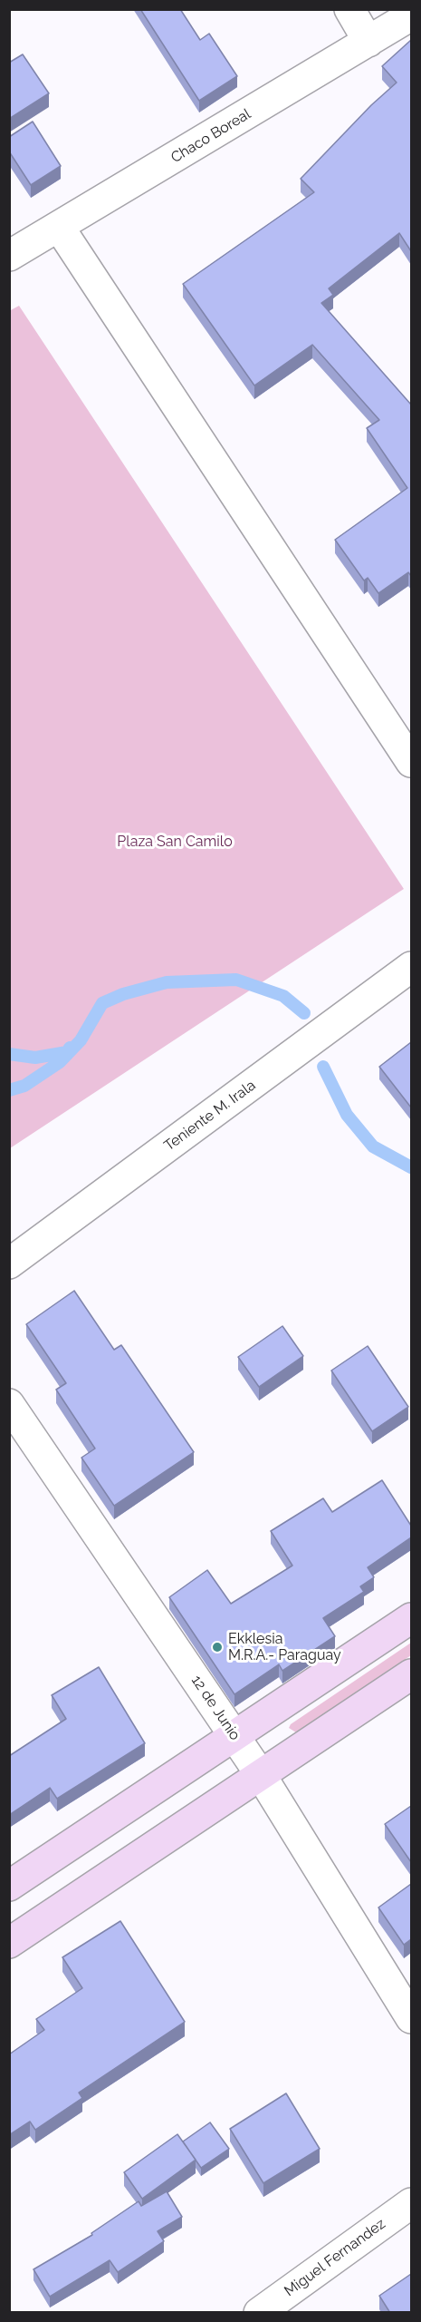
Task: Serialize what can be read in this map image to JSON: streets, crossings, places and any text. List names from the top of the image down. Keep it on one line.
{"streets":{"street":["Chaco Boreal","Teniente M. Irala","12 de Junio","Miguel Fernandez"]},"parks":["Plaza San Camilo"],"places":["Ekklesia M.R.A.- Paraguay"]}
